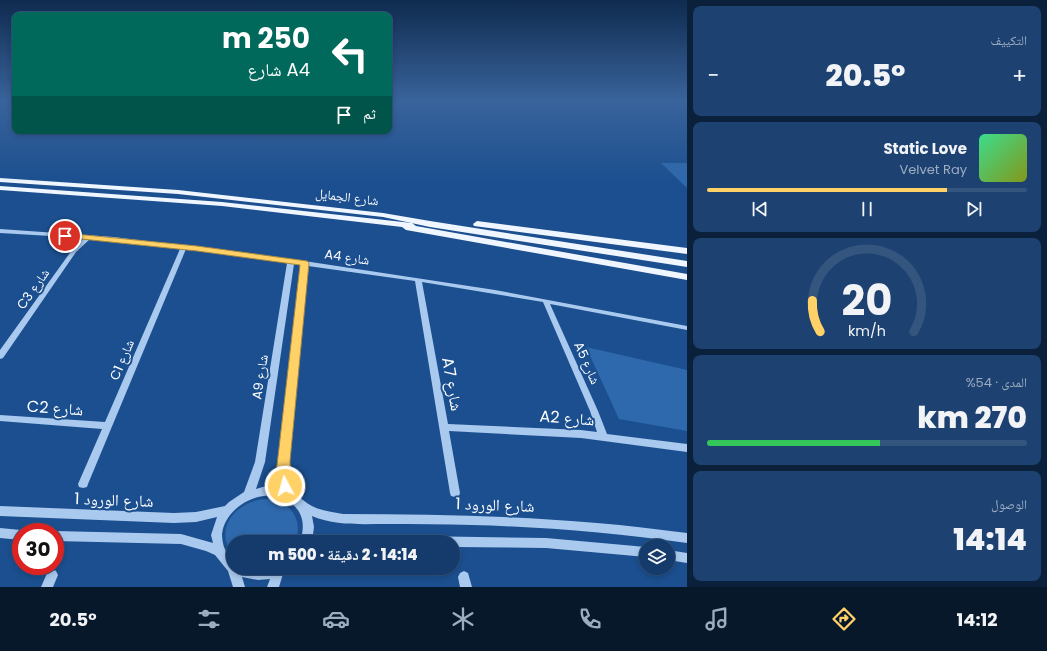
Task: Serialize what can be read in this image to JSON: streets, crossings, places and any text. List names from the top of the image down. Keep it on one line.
{"streets":{"main road":["شارع الجمايل"],"street":["A4 شارع","C3 شارع","C1 شارع","A5 شارع","A9 شارع","A7 شارع","C2 شارع","A2 شارع","شارع الورود 1"]},"crossings":[["A4 شارع","C3 شارع"],["A4 شارع","C1 شارع"],["A4 شارع","A5 شارع"],["A4 شارع","A9 شارع"],["A4 شارع","A7 شارع"],["C1 شارع","C2 شارع"],["A5 شارع","A2 شارع"],["A9 شارع","شارع الورود 1"],["A7 شارع","A2 شارع"]],"page":{"tile":["التكييف",["المدى · 54%","270 km"],["الوصول","14:14"]],"turn":["250 m","A4 شارع"],"heat":["−","20.5°","+"],"then":"ثم","song":["Static Love","Velvet Ray"],"limit":"30","trip":"14:14 · 2 دقيقة · 500 m","tabs":["14:12","20.5°"],"gauge":["20","km/h"]}}
